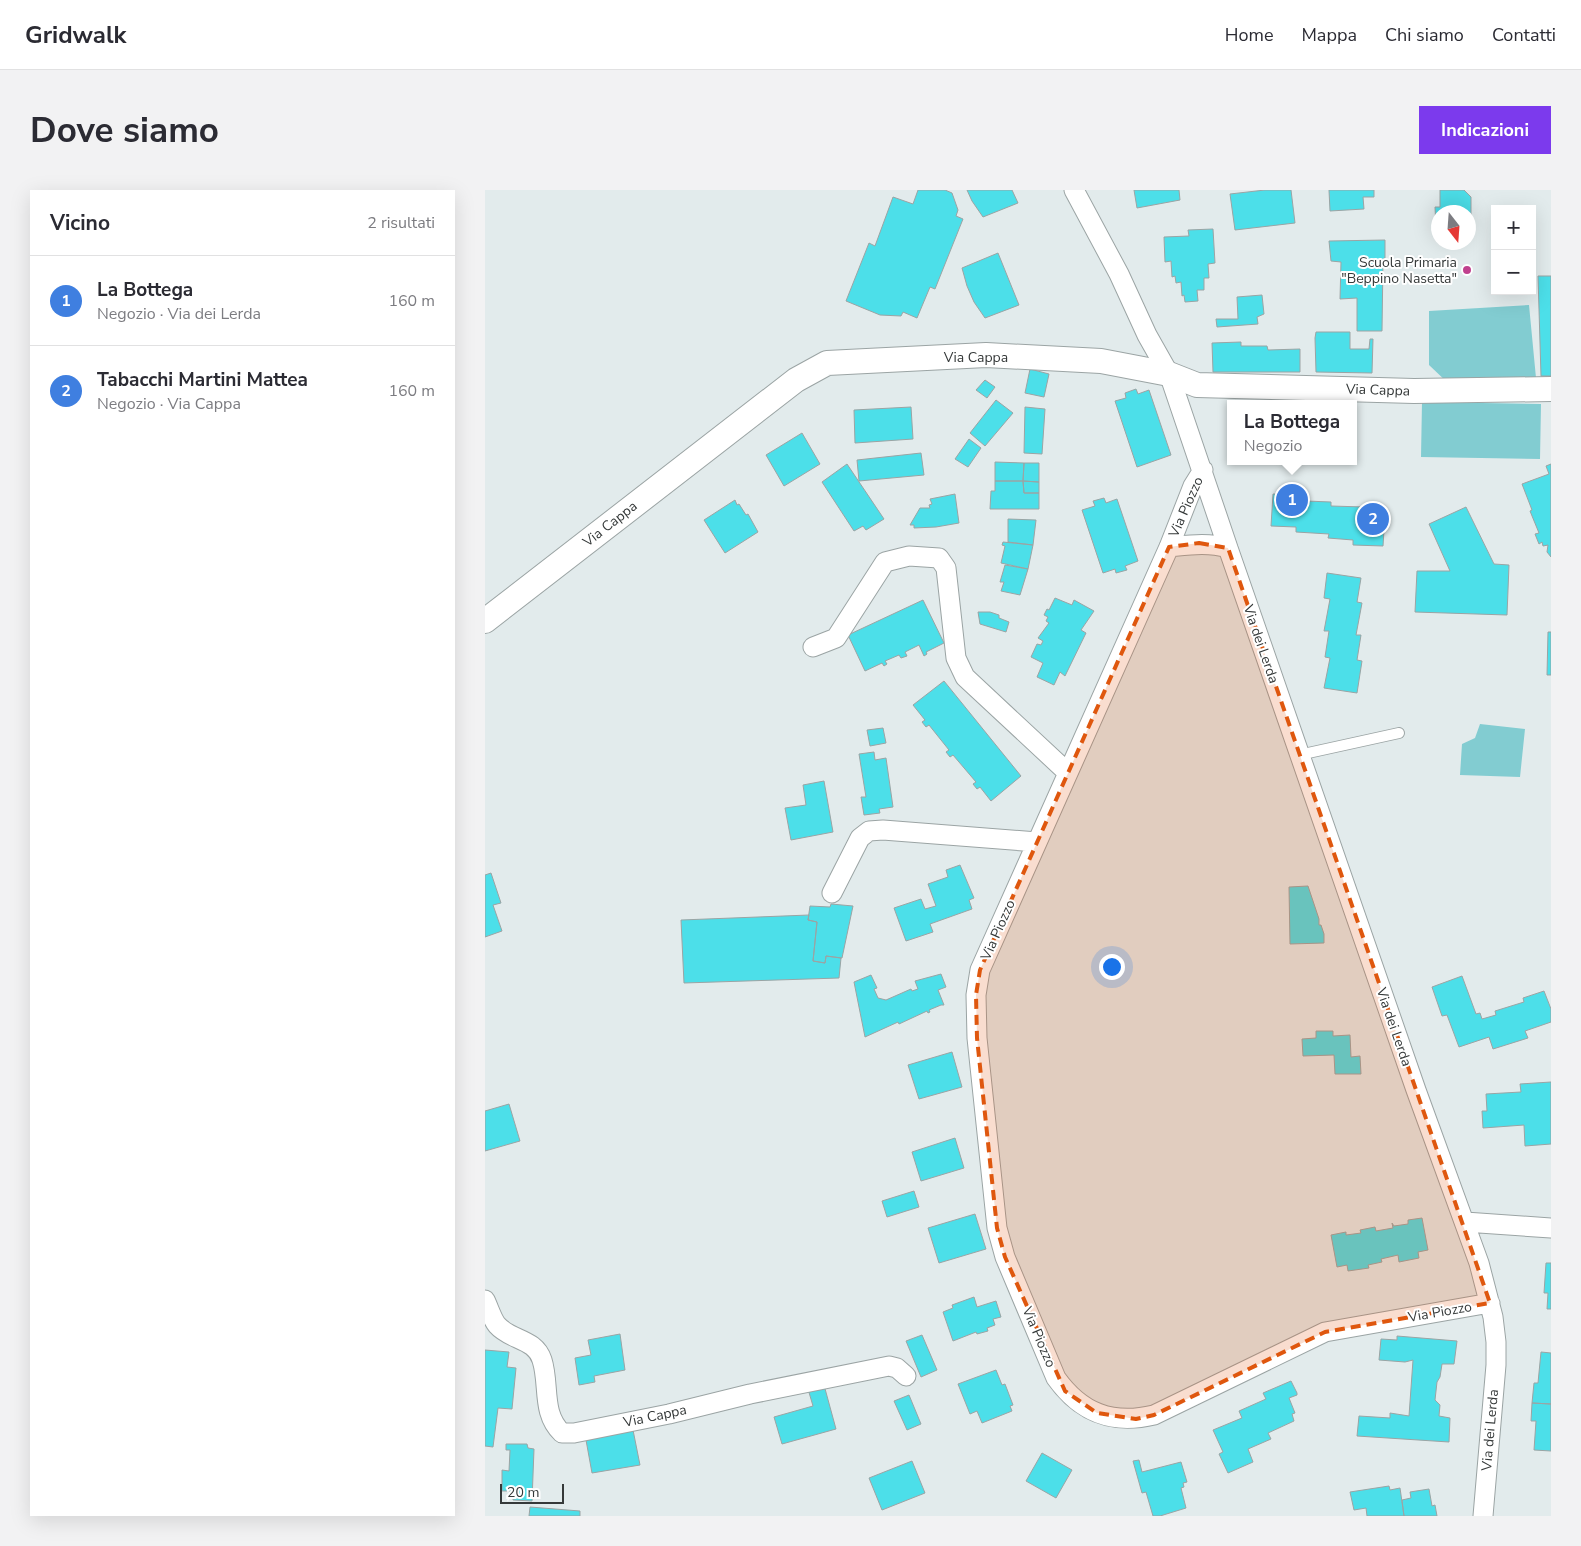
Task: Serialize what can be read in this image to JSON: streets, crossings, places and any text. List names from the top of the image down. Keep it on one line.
{"streets":{"street":["Via Cappa","Via Piozzo","Via dei Lerda"]},"crossings":[["Via Cappa","Via Piozzo"],["Via Piozzo","Via dei Lerda"]],"places":["Scuola Primaria \"Beppino Nasetta\""],"scale_bar":"20 m","north":"bottom","page":{"header":"Gridwalk","nav":["Home","Mappa","Chi siamo","Contatti"],"buttons":"Indicazioni","title":"Dove siamo","heading":["Vicino","2 risultati"],"map_buttons":["+","−"],"list":[{"mark":"1","name":"La Bottega","note":"Negozio · Via dei Lerda","value":"160 m"},{"mark":"2","name":"Tabacchi Martini Mattea","note":"Negozio · Via Cappa","value":"160 m"}],"popup":["La Bottega","Negozio"],"pins":["1","2"],"scale":"20 m"}}
